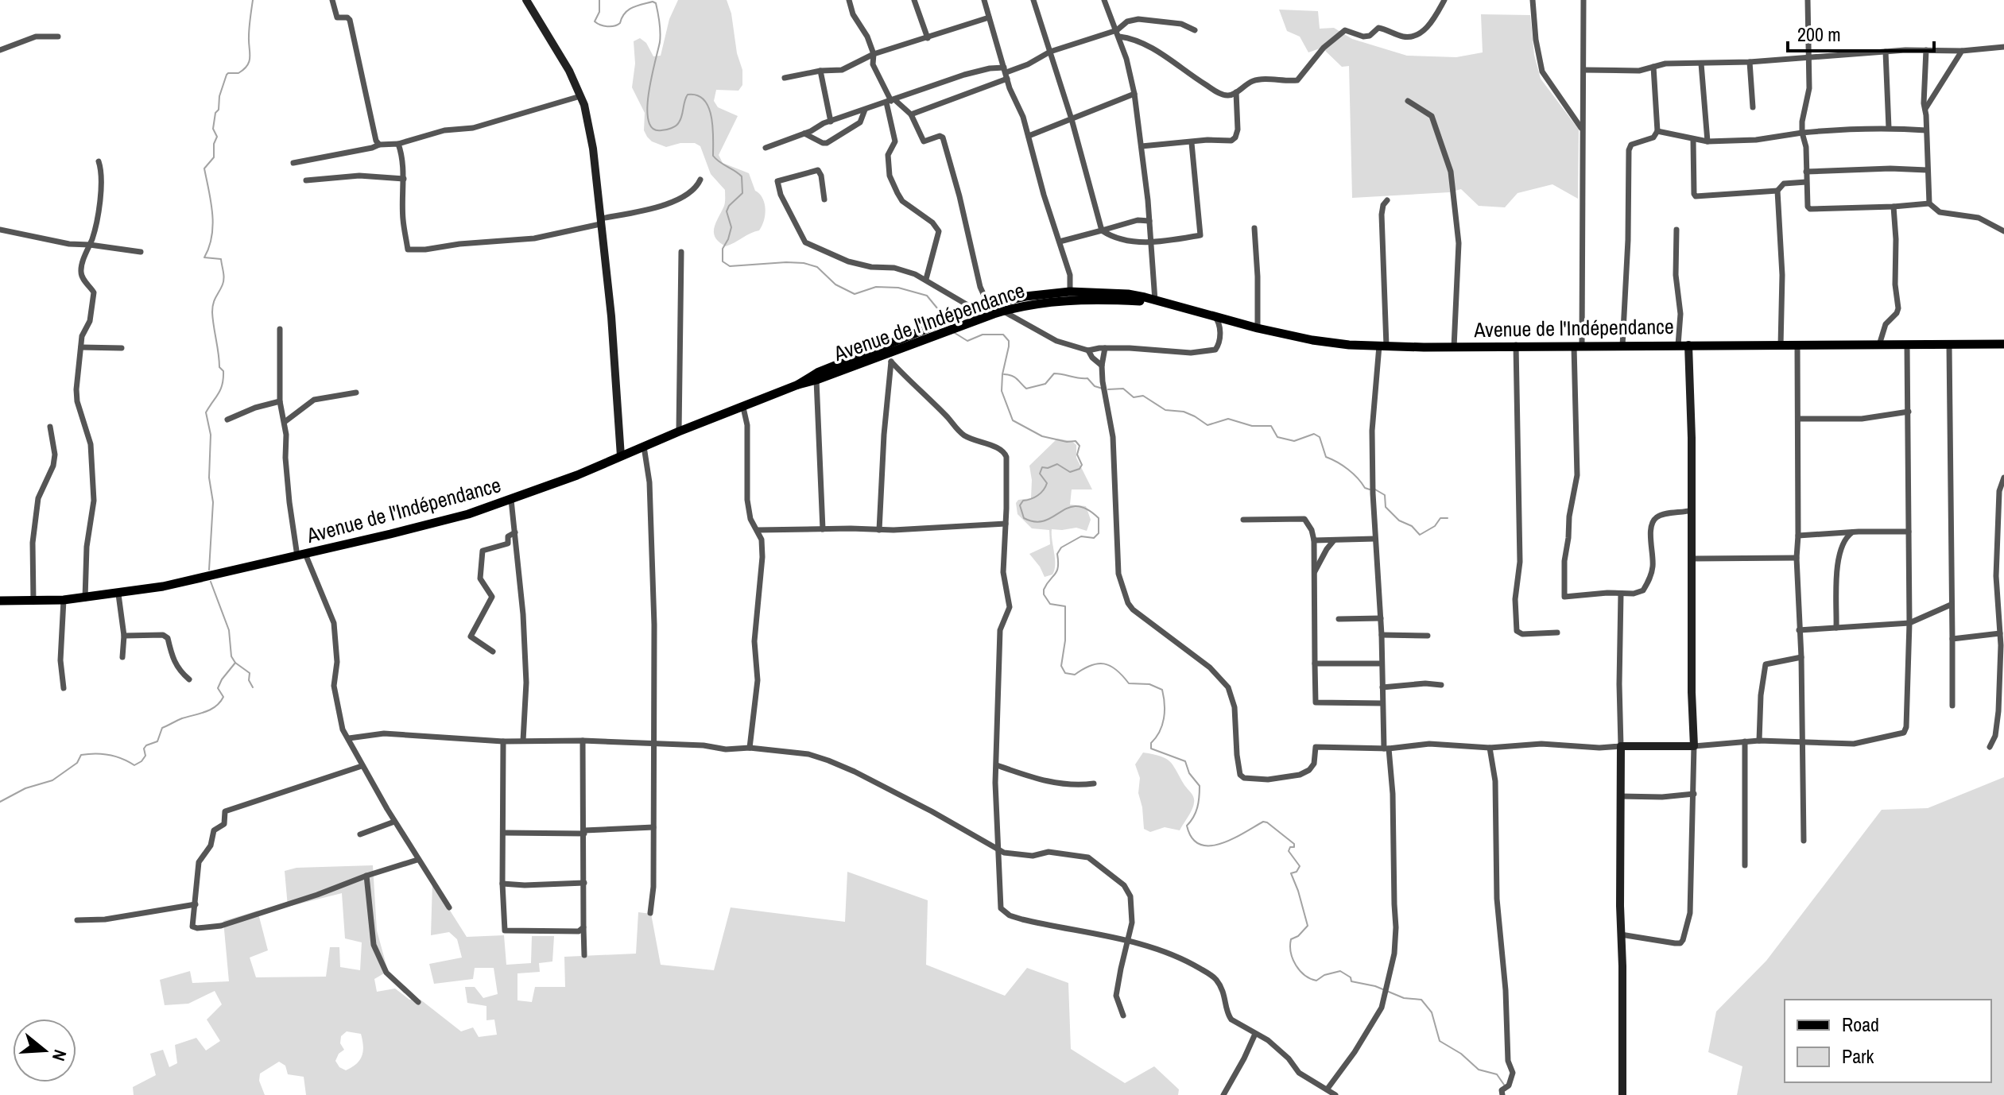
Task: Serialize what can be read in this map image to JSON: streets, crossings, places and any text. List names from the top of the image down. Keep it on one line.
{"streets":{"main road":["Avenue de l'Indépendance"]},"legend":["Road","Park"],"scale_bar":"200 m","north":"right"}
